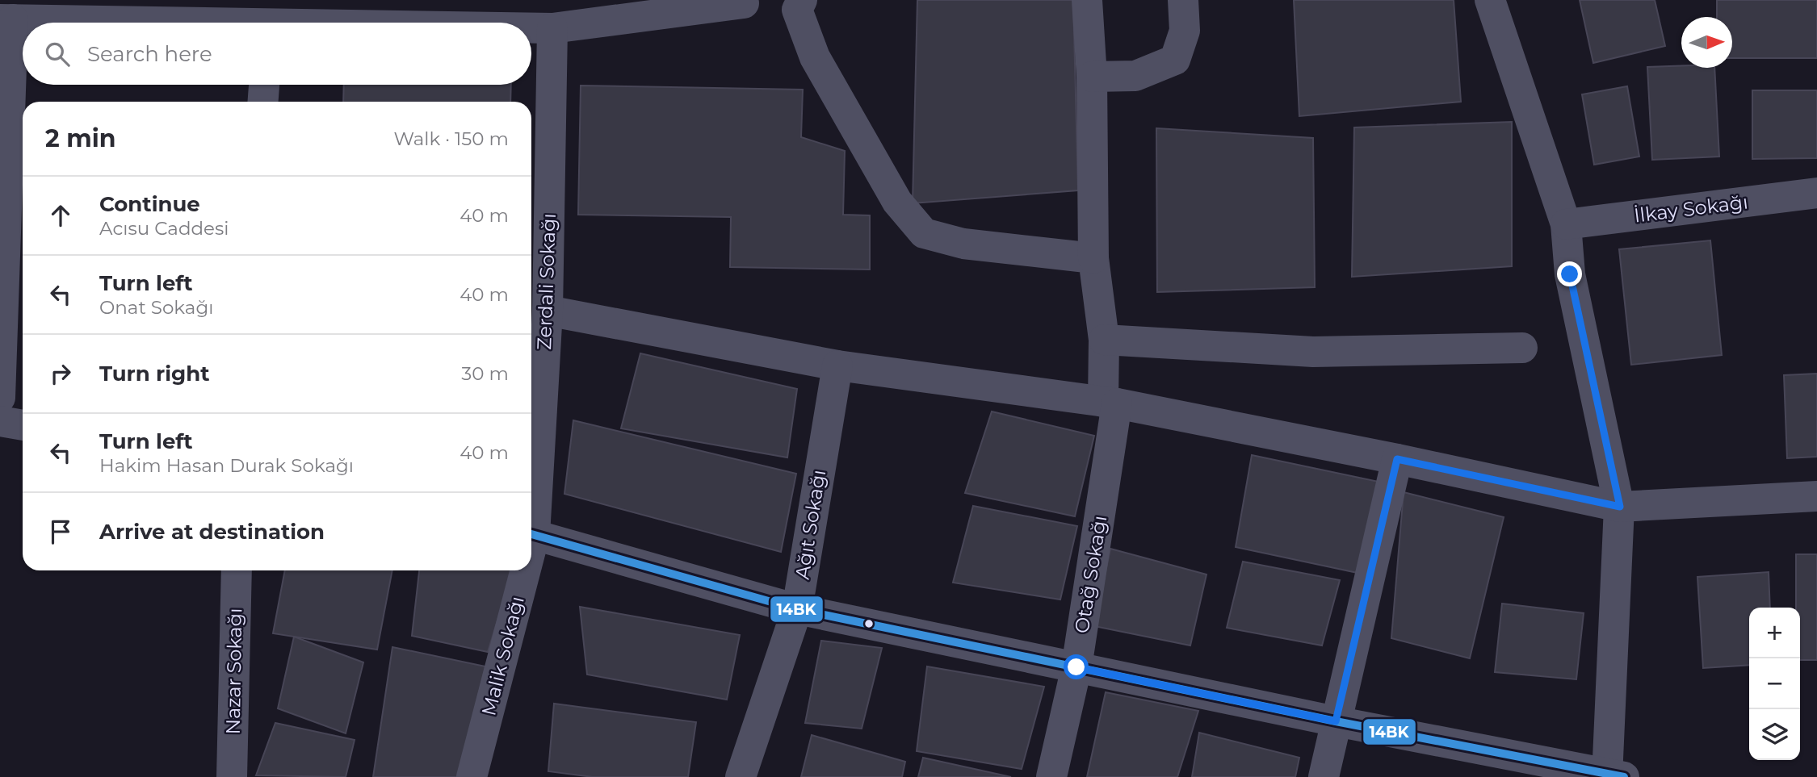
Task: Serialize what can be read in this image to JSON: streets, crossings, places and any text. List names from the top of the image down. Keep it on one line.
{"streets":{"street":["İlkay Sokağı","Zerdali Sokağı","Ağıt Sokağı","Otağ Sokağı","Malik Sokağı","Nazar Sokağı"]},"lines":["transit line 14BK"],"north":"right","page":{"search":"Search here","heading":["2 min","Walk · 150 m"],"list":[["Continue","Acısu Caddesi","40 m"],["Turn left","Onat Sokağı","40 m"],["Turn right","30 m"],["Turn left","Hakim Hasan Durak Sokağı","40 m"],"Arrive at destination"],"map_buttons":["+","−"]}}
